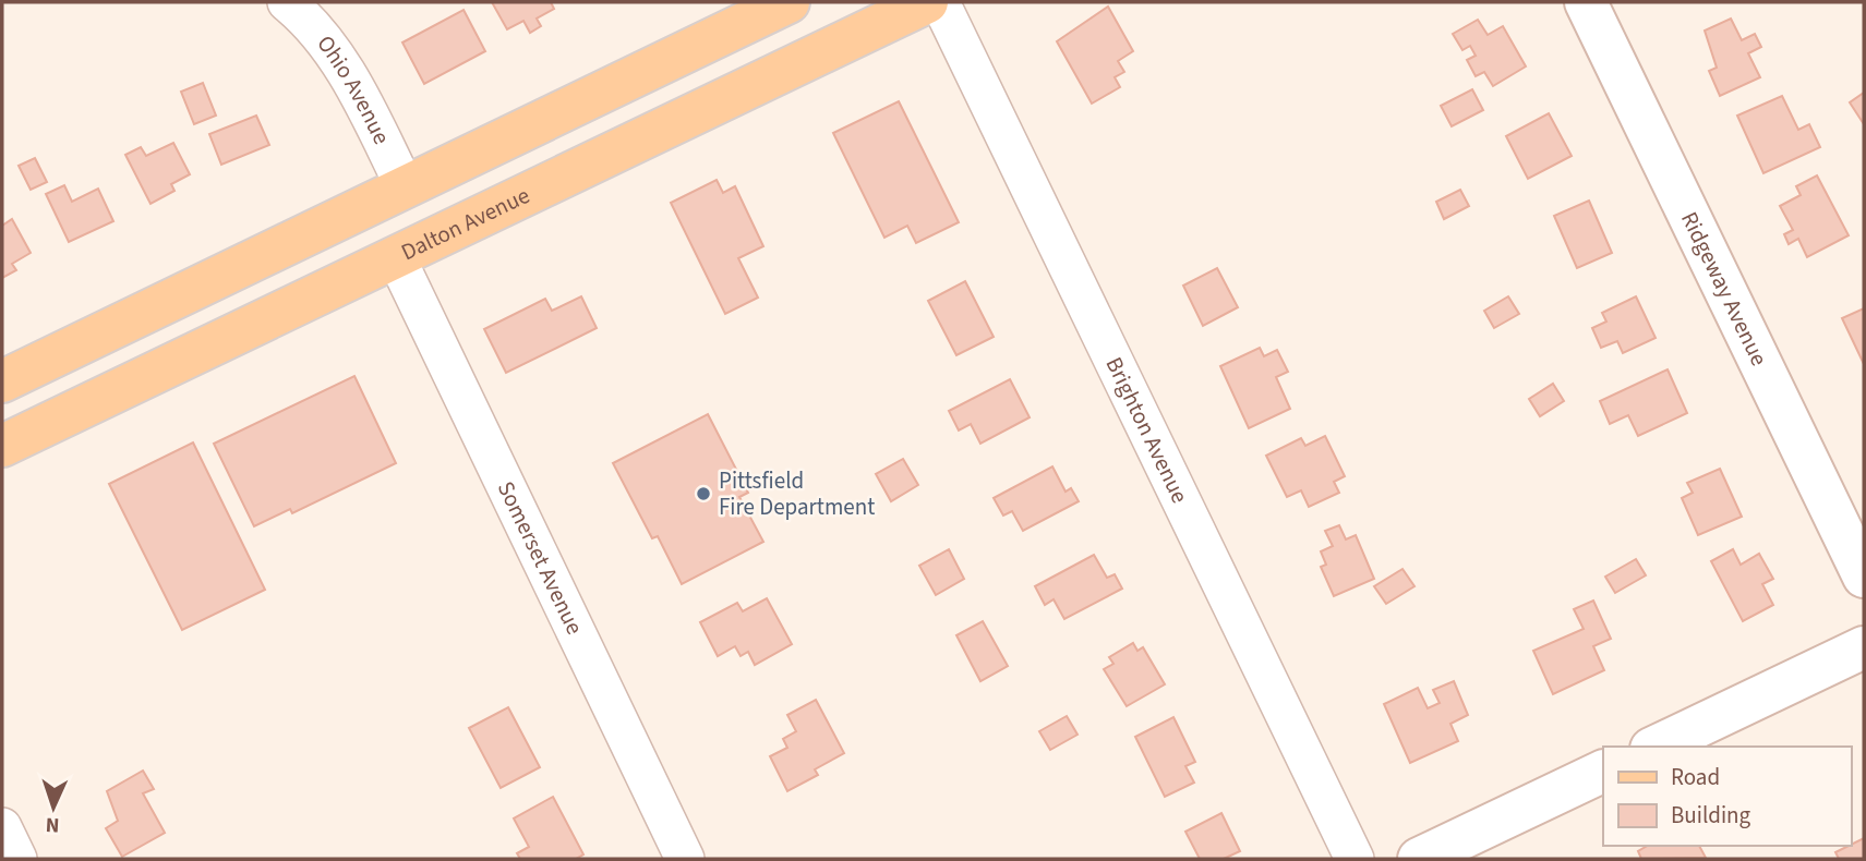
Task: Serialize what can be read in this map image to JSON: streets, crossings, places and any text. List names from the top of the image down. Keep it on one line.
{"streets":{"main road":["Dalton Avenue"],"street":["Ohio Avenue","Ridgeway Avenue","Brighton Avenue","Somerset Avenue"]},"crossings":[["Dalton Avenue","Somerset Avenue"]],"places":["Pittsfield Fire Department"],"legend":["Road","Building"],"north":"bottom"}
